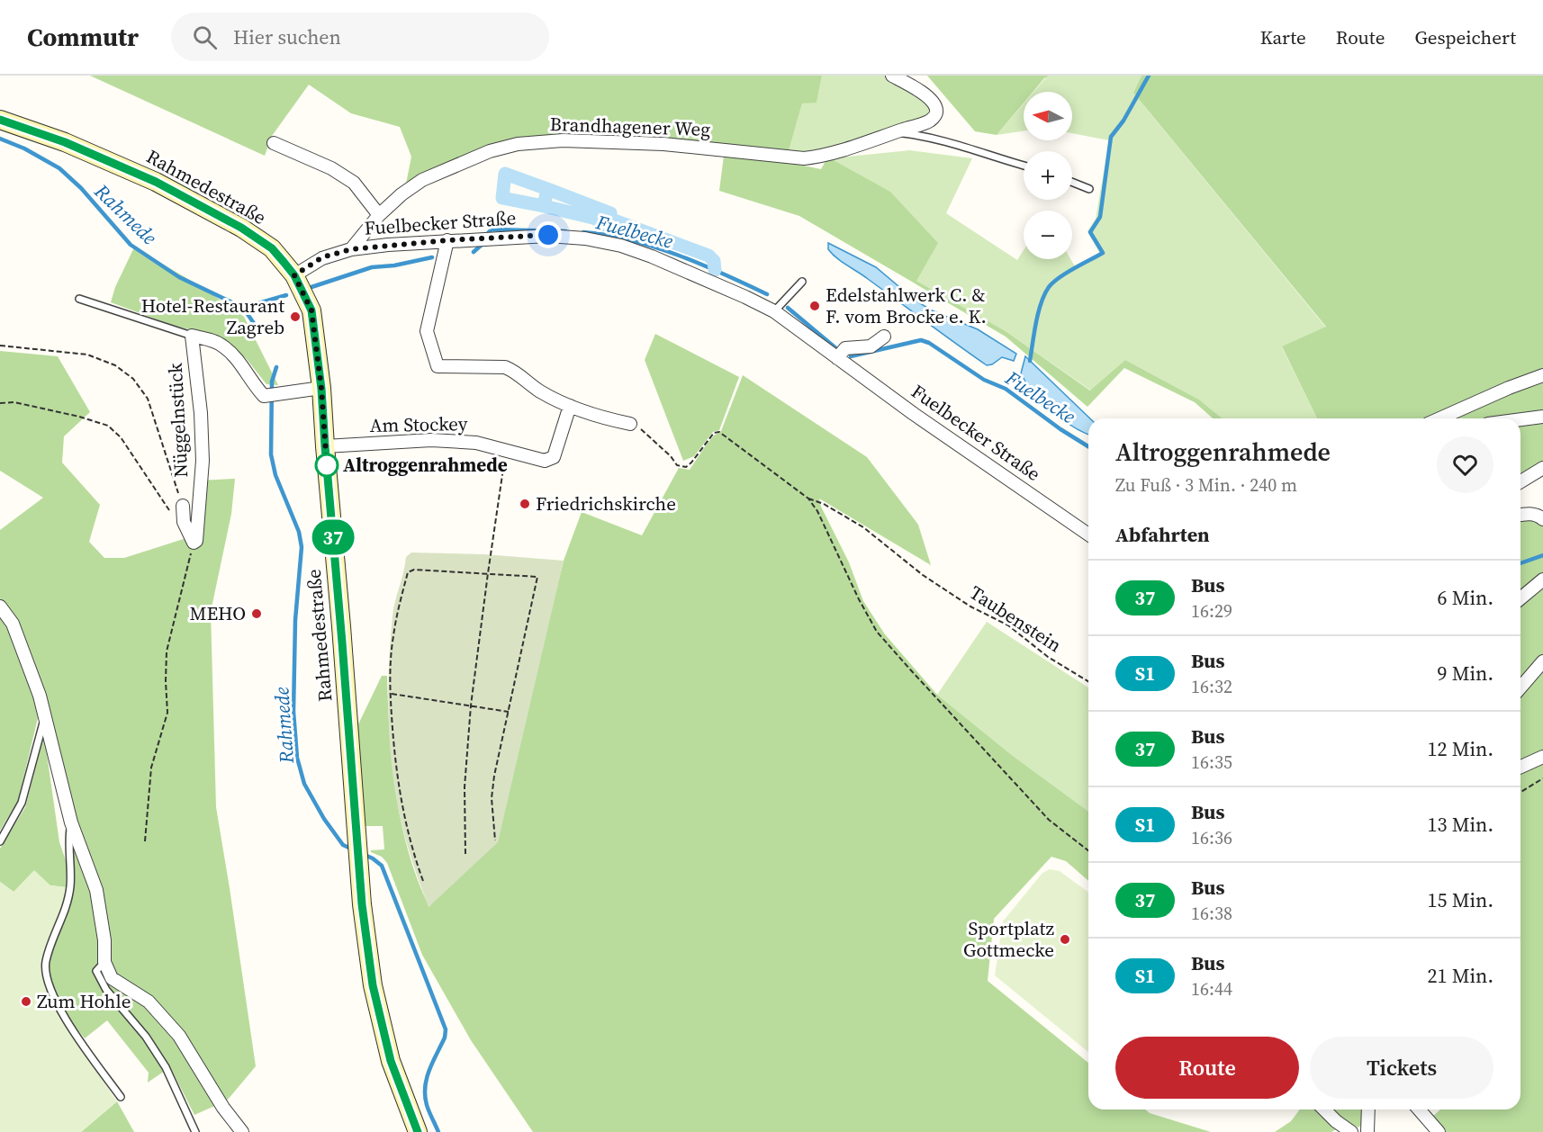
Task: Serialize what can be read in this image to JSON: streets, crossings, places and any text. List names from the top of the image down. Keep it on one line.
{"streets":{"main road":["Rahmedestraße"],"street":["Brandhagener Weg","Fuelbecker Straße","Nüggelnstück","Am Stockey"],"path":["Taubenstein"]},"crossings":[["Brandhagener Weg","Fuelbecker Straße"],["Rahmedestraße","Fuelbecker Straße"],["Rahmedestraße","Nüggelnstück"],["Rahmedestraße","Am Stockey"]],"water":["Rahmede","Fuelbecke"],"places":["Edelstahlwerk C. & F. vom Brocke e. K.","Hotel-Restaurant Zagreb","Altroggenrahmede","Friedrichskirche","MEHO","Sportplatz Gottmecke","Zum Hohle"],"lines":["bus line 37"],"north":"left","page":{"header":"Commutr","search":"Hier suchen","nav":["Karte","Route","Gespeichert"],"on_map":"37","map_buttons":["+","−"],"heading":[["Altroggenrahmede","Zu Fuß · 3 Min. · 240 m"],"Abfahrten"],"list":[{"mark":"37","name":"Bus","note":"16:29","value":"6 Min."},{"mark":"S1","name":"Bus","note":"16:32","value":"9 Min."},{"mark":"37","name":"Bus","note":"16:35","value":"12 Min."},{"mark":"S1","name":"Bus","note":"16:36","value":"13 Min."},{"mark":"37","name":"Bus","note":"16:38","value":"15 Min."},{"mark":"S1","name":"Bus","note":"16:44","value":"21 Min."}],"buttons":["Route","Tickets"]}}
